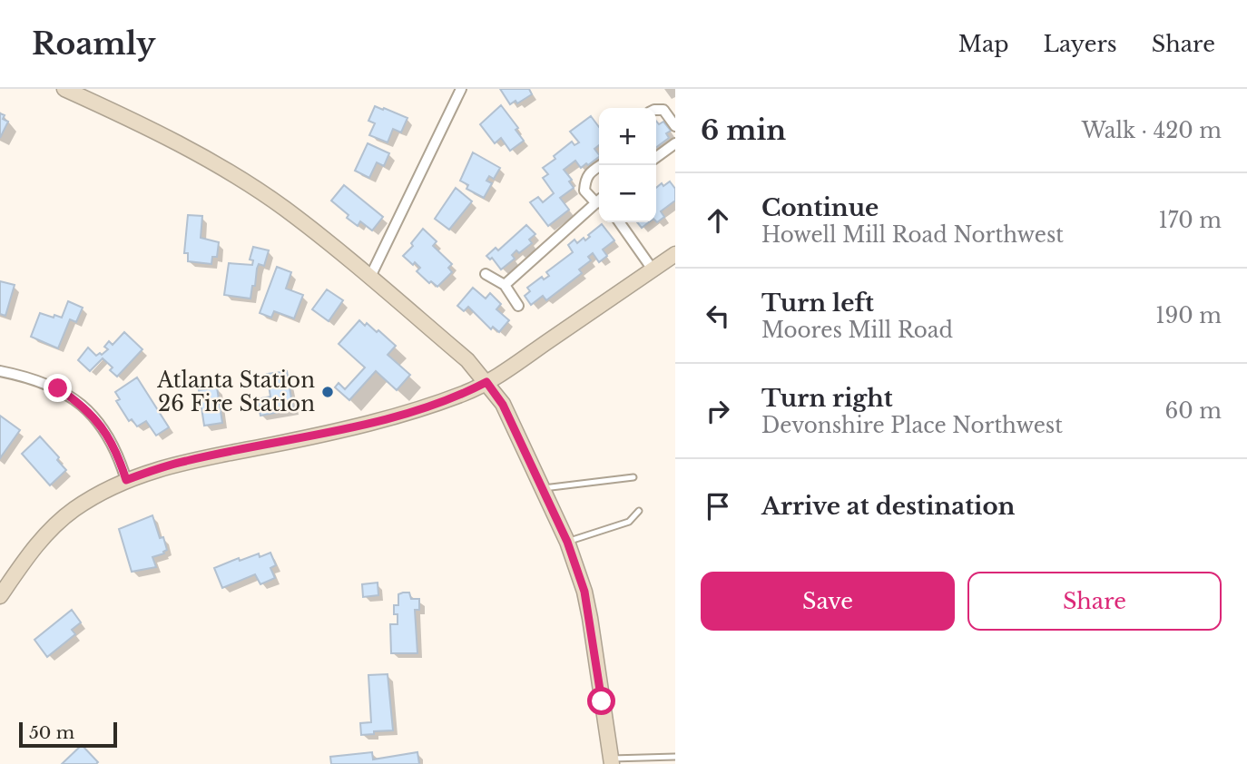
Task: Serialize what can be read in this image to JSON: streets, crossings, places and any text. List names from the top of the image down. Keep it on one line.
{"places":["Atlanta Station 26 Fire Station"],"scale_bar":"50 m","page":{"header":"Roamly","nav":["Map","Layers","Share"],"heading":["6 min","Walk · 420 m"],"map_buttons":["+","−"],"list":[["Continue","Howell Mill Road Northwest","170 m"],["Turn left","Moores Mill Road","190 m"],["Turn right","Devonshire Place Northwest","60 m"],"Arrive at destination"],"buttons":["Save","Share"],"scale":"50 m"}}
